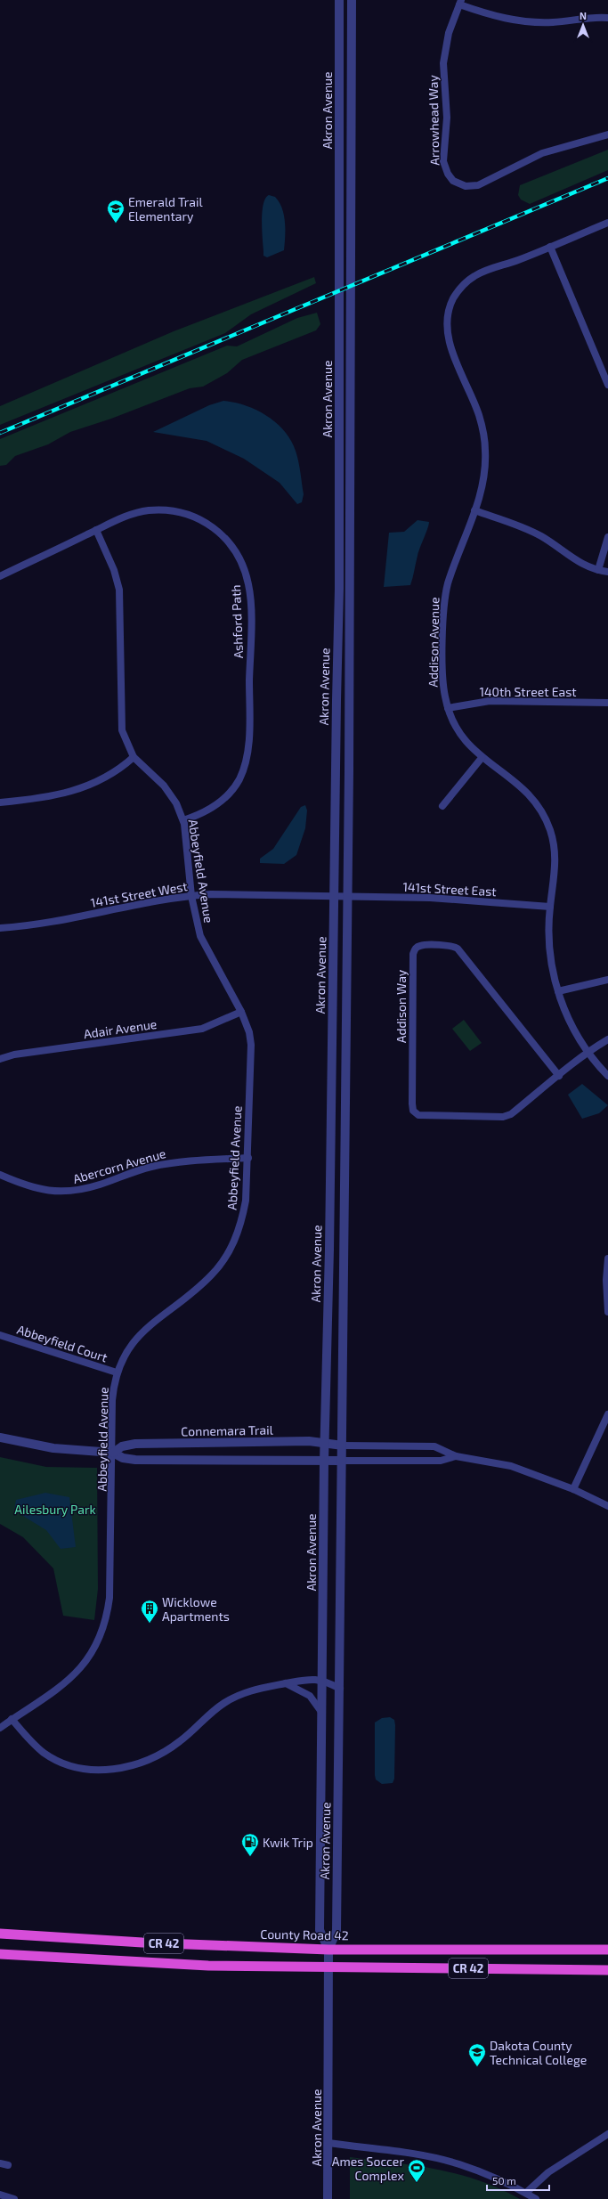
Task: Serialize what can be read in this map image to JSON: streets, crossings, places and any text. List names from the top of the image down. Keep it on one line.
{"streets":{"highway":["County Road 42","CR 42"],"street":["Akron Avenue","Arrowhead Way","Ashford Path","Addison Avenue","140th Street East","Abbeyfield Avenue","141st Street East","141st Street West","Addison Way","Adair Avenue","Abercorn Avenue","Abbeyfield Court","Connemara Trail"]},"crossings":[["Akron Avenue","141st Street East"],["Akron Avenue","141st Street West"],["Akron Avenue","Connemara Trail"],["Akron Avenue","County Road 42"],["Akron Avenue","CR 42"],["Ashford Path","Abbeyfield Avenue"],["Addison Avenue","140th Street East"],["Addison Avenue","141st Street East"],["Addison Avenue","Addison Way"],["Abbeyfield Avenue","141st Street West"],["Abbeyfield Avenue","Adair Avenue"],["Abbeyfield Avenue","Abercorn Avenue"],["Abbeyfield Avenue","Abbeyfield Court"],["Abbeyfield Avenue","Connemara Trail"],["141st Street East","141st Street West"]],"parks":["Ailesbury Park"],"places":{"school or university":["Emerald Trail Elementary","Dakota County Technical College"],"building":["Wicklowe Apartments"],"fuel station":["Kwik Trip"],"sports":["Ames Soccer Complex"]},"scale_bar":"50 m","north":"top"}
